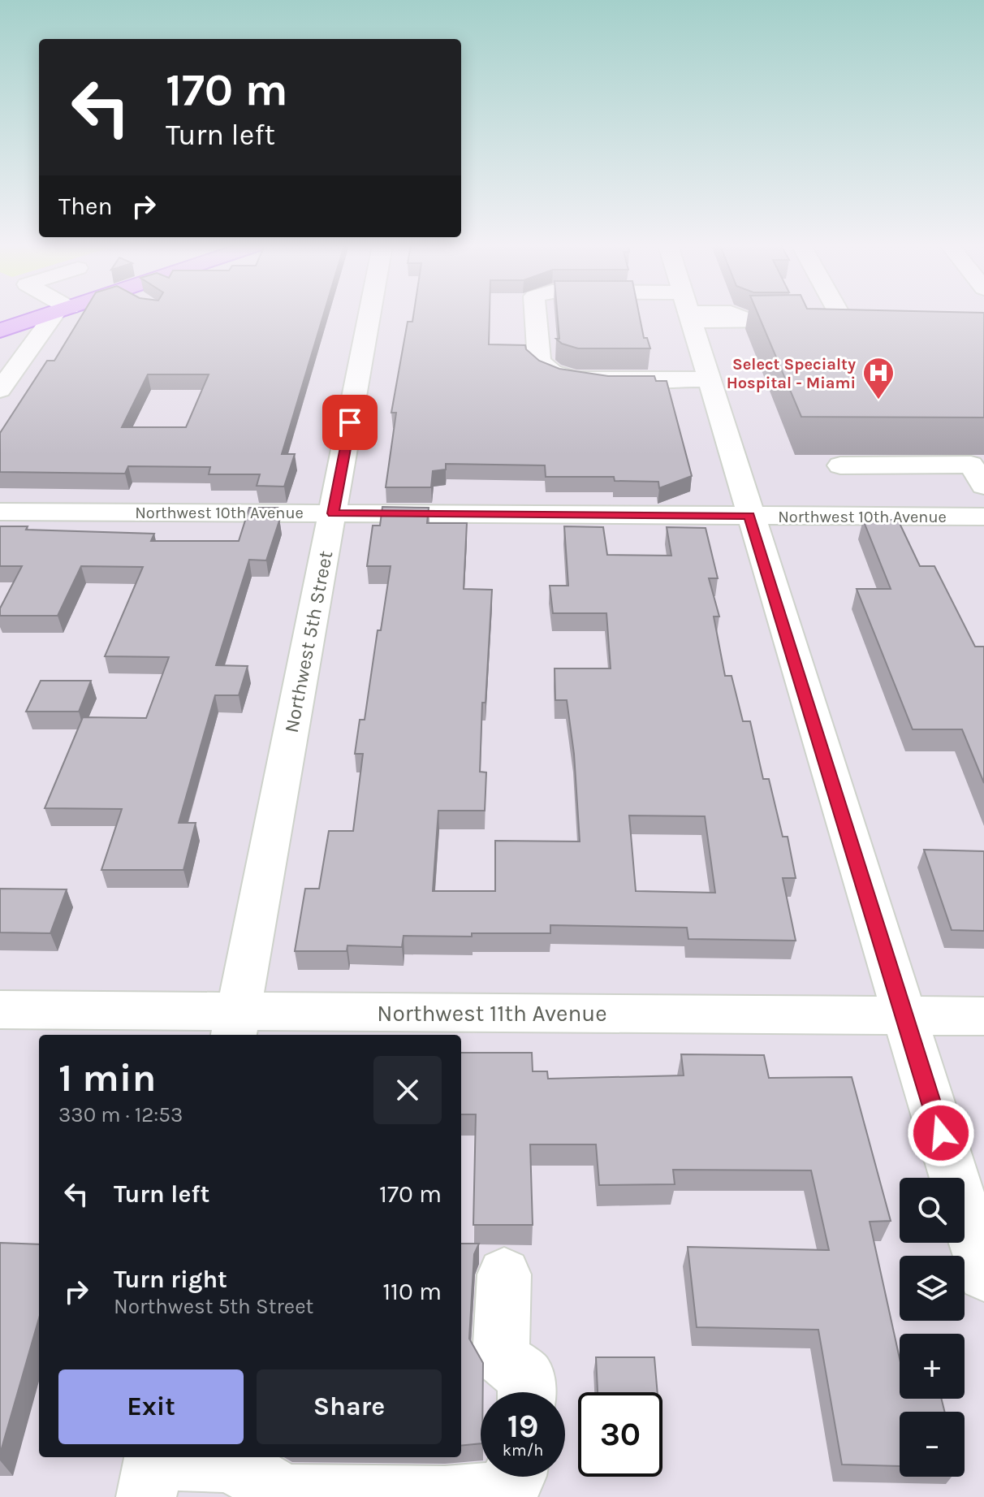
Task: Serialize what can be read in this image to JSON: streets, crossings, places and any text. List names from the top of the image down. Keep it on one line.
{"streets":{"street":["Northwest 10th Avenue","Northwest 5th Street","Northwest 11th Avenue"]},"crossings":[["Northwest 10th Avenue","Northwest 5th Street"],["Northwest 5th Street","Northwest 11th Avenue"]],"places":{"hospital":["Select Specialty Hospital - Miami"]},"page":{"turn":["170 m","Turn left"],"then":"Then","heading":["1 min","330 m · 12:53"],"list":[{"name":"Turn left","value":"170 m"},{"name":"Turn right","note":"Northwest 5th Street","value":"110 m"}],"map_buttons":["+","−"],"buttons":["Exit","Share"],"speed":"19 km/h","limit":"30"}}
